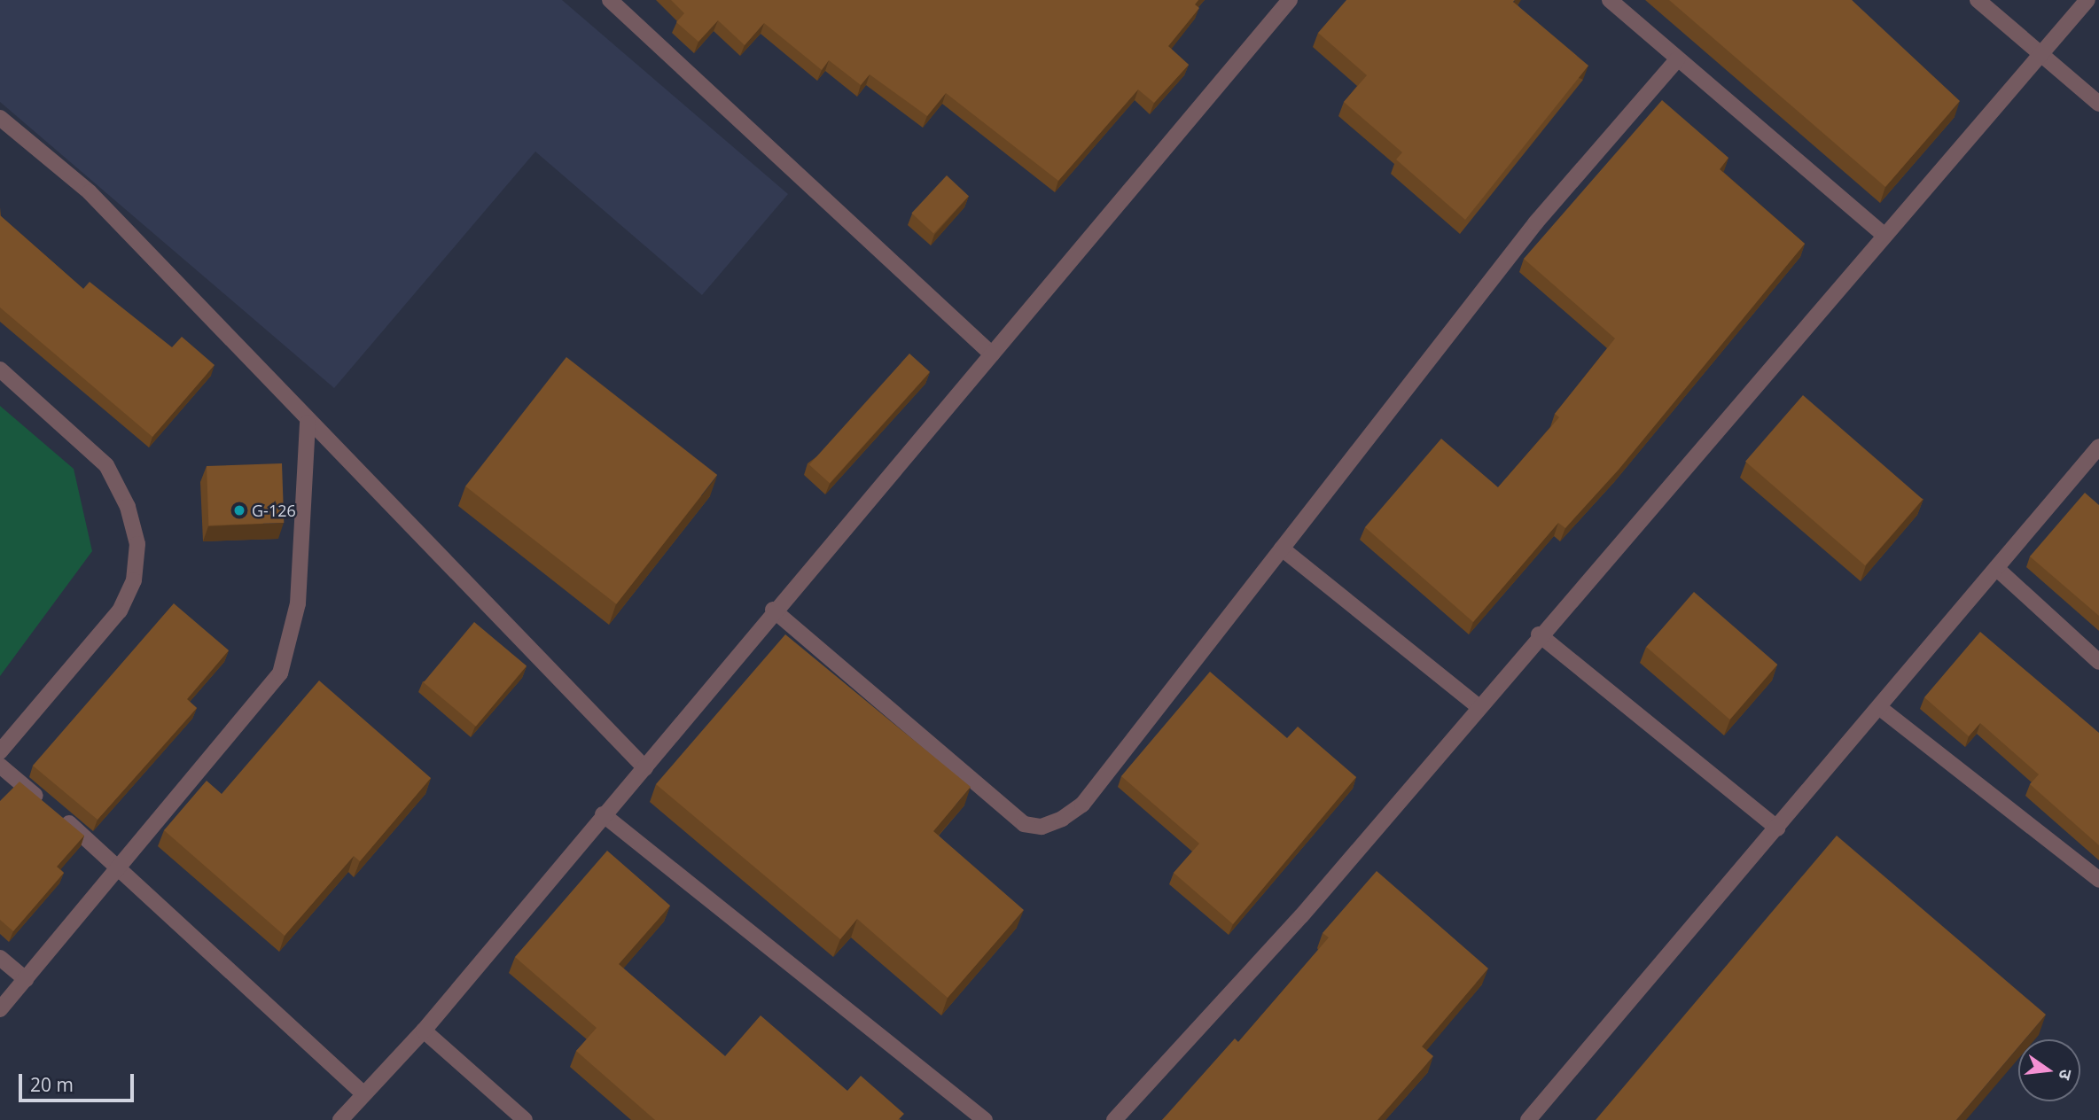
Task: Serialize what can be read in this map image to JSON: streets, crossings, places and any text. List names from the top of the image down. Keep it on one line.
{"places":["G-126"],"scale_bar":"20 m","north":"right"}
